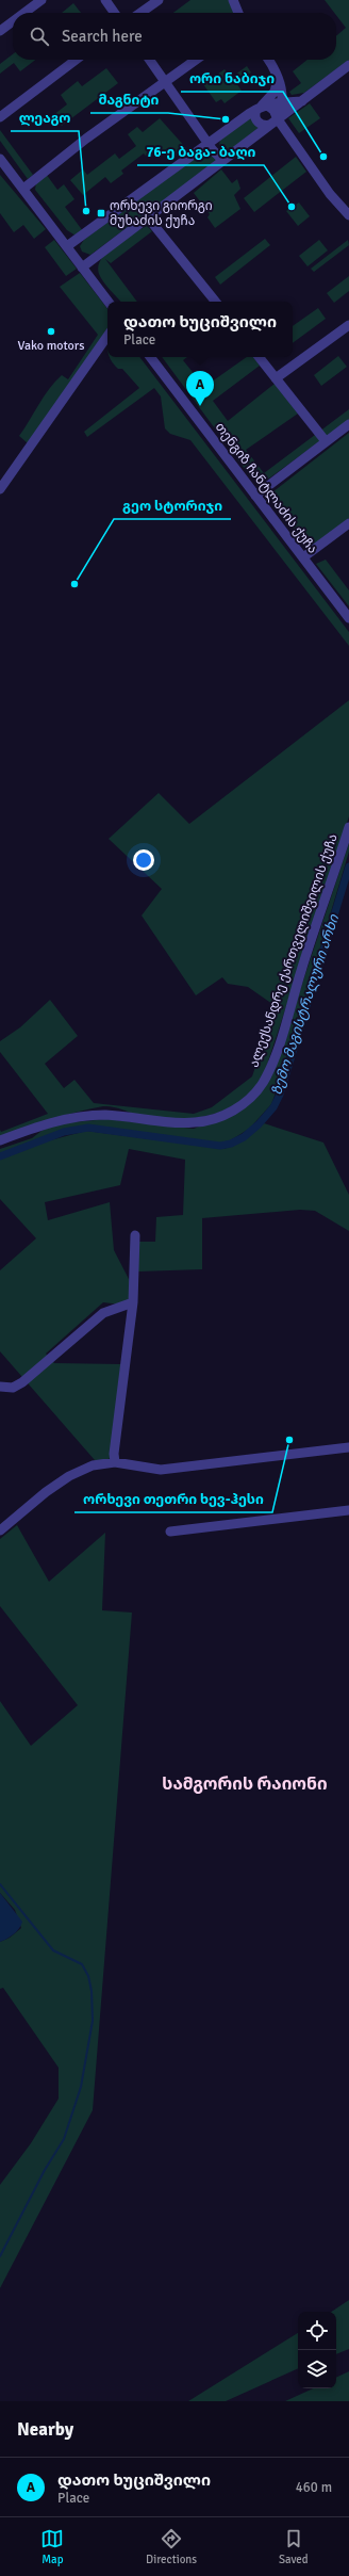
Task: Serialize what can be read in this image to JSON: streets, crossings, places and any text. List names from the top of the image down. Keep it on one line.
{"streets":{"street":["თენგიზ ჩანტლაძის ქუჩა","ალექსანდრე ქართველიშვილის ქუჩა"]},"districts":["სამგორის რაიონი"],"water":["ზემო მაგისტრალური არხი"],"places":{"other":["მაგნიტი","ორი ნაბიჯი","76-ე ბაგა- ბაღი","ლეაგო","Vako motors","გეო სტორიჯი","ორხევი თეთრი ხევ-ჰესი"],"transit":["ორხევი გიორგი მუხაძის ქუჩა"]},"page":{"search":"Search here","popup":["დათო ხუციშვილი","Place"],"pins":"A","heading":"Nearby","list":[{"mark":"A","name":"დათო ხუციშვილი","note":"Place","value":"460 m"}],"nav":["Map","Directions","Saved"]}}
